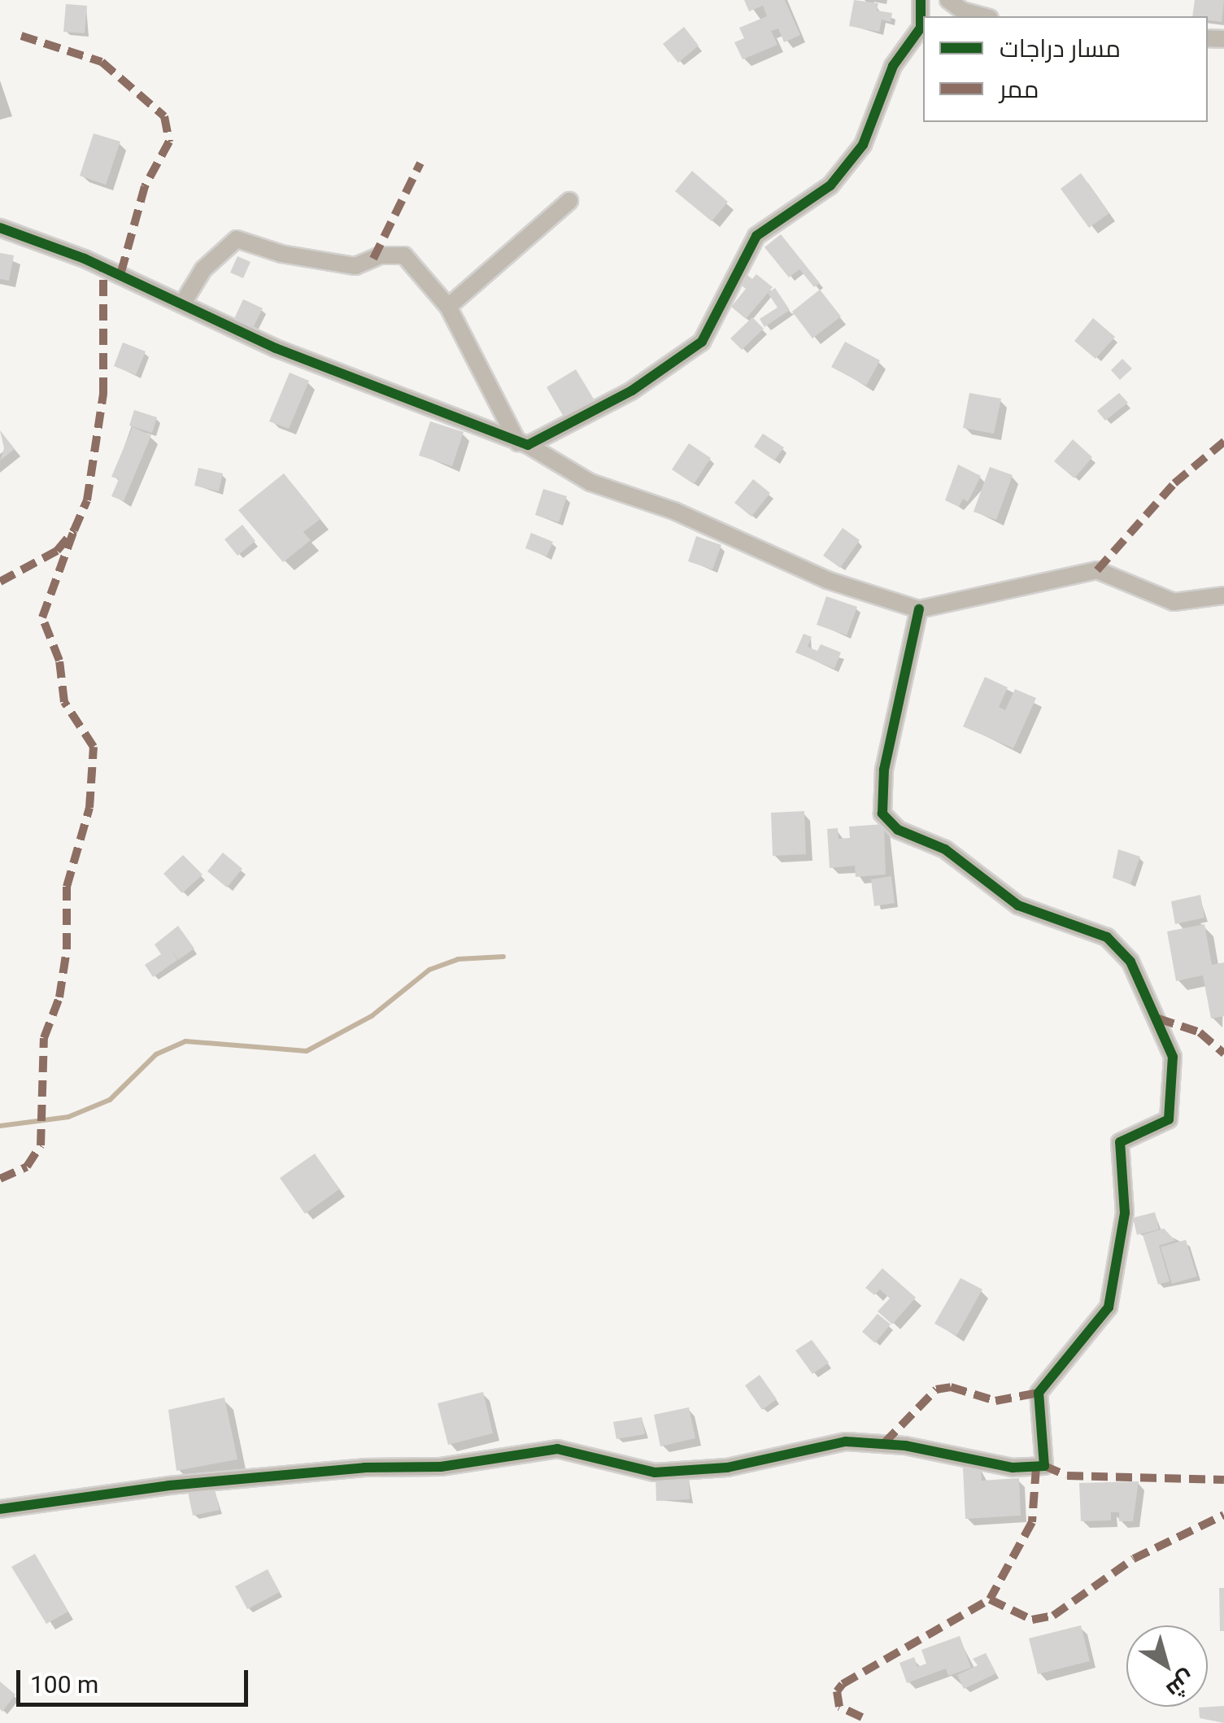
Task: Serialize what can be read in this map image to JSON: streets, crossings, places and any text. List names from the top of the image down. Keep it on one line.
{"legend":["مسار دراجات","ممر"],"scale_bar":"100 m","north":"bottom right"}
